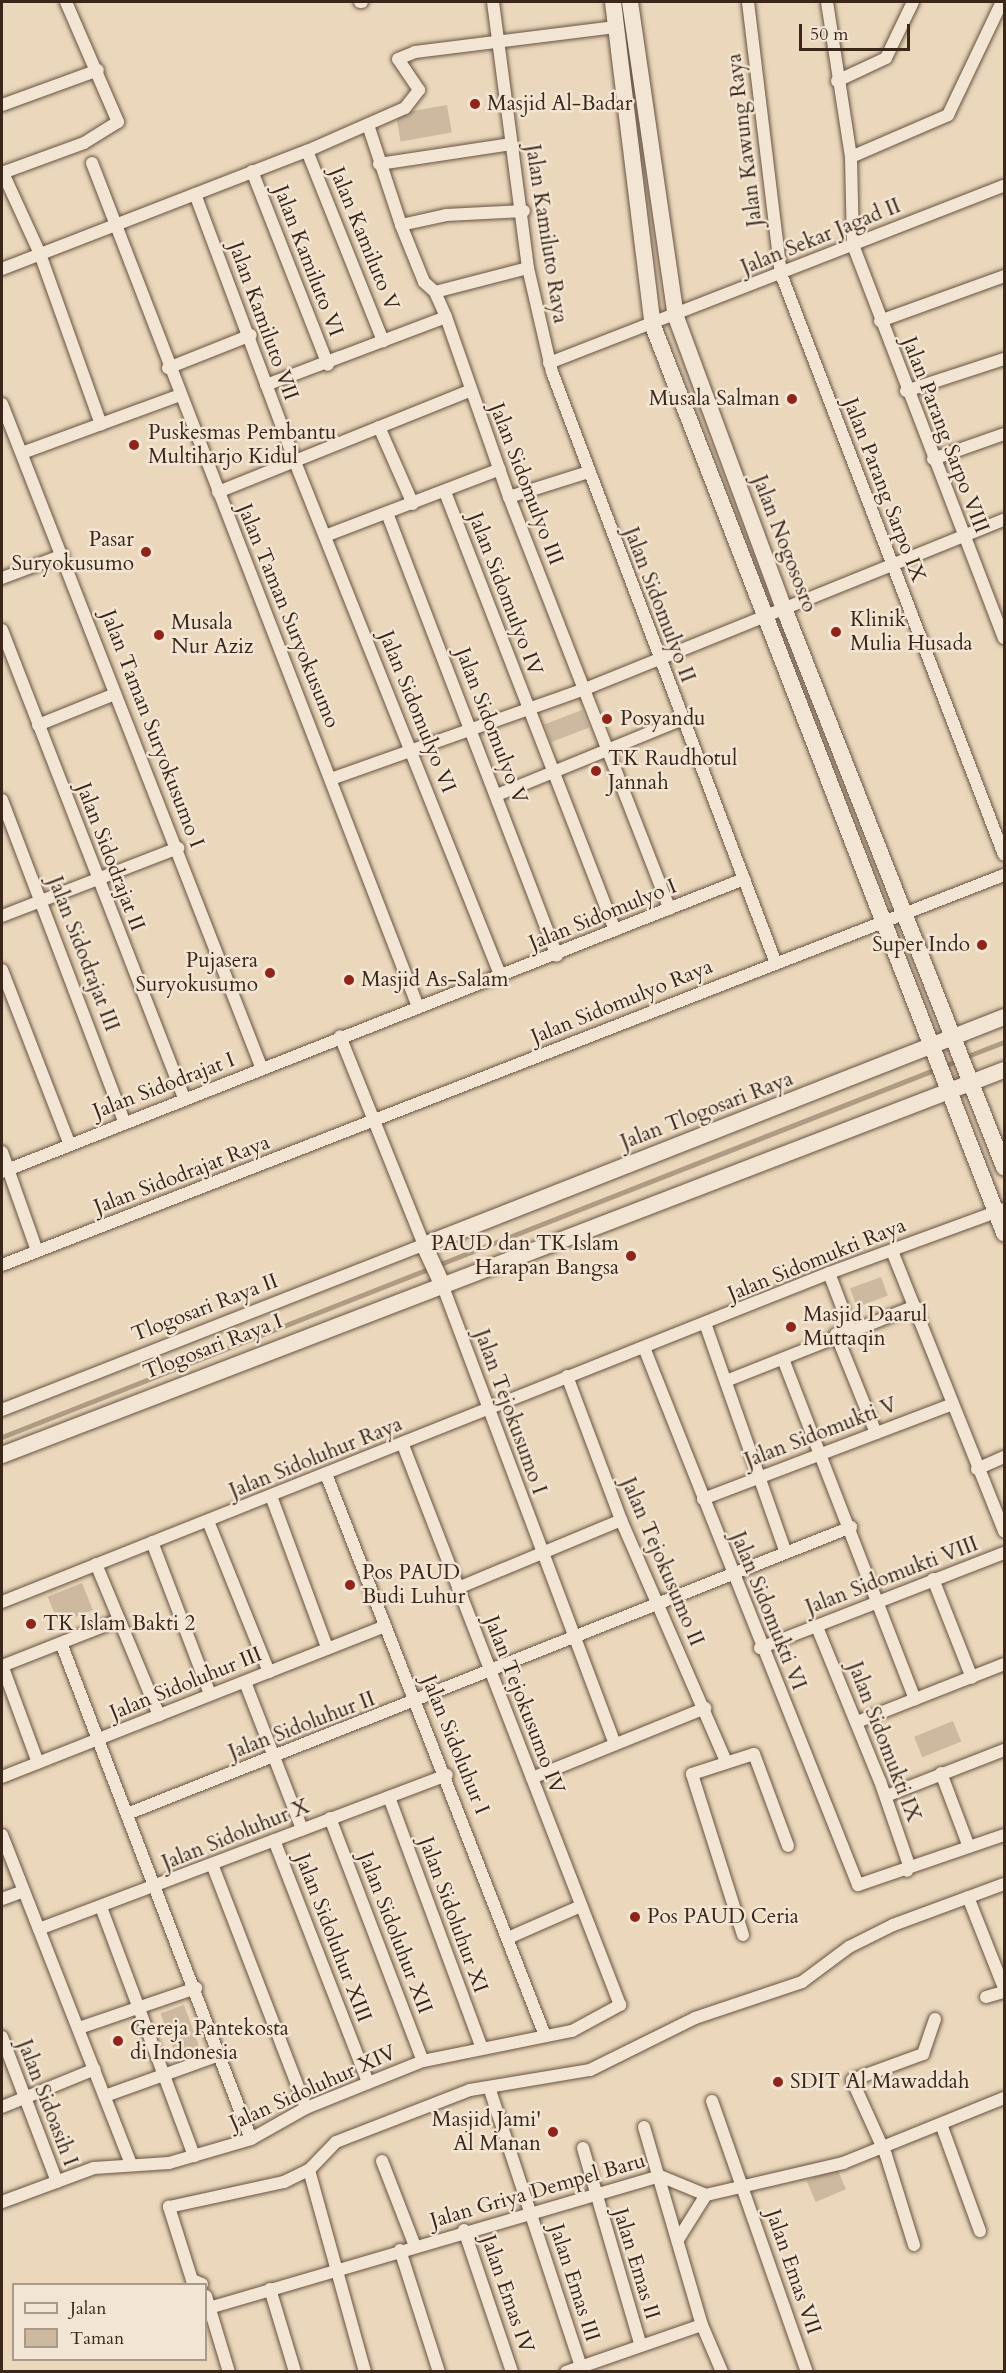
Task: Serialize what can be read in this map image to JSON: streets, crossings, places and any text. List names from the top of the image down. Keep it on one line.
{"streets":{"street":["Jalan Kawung Raya","Jalan Kamiluto Raya","Jalan Sekar Jagad II","Jalan Kamiluto V","Jalan Kamiluto VI","Jalan Kamiluto VII","Jalan Parang Sarpo VIII","Jalan Sidomulyo III","Jalan Parang Sarpo IX","Jalan Nogososro","Jalan Sidomulyo IV","Jalan Sidomulyo II","Jalan Taman Suryokusumo","Jalan Sidomulyo VI","Jalan Sidomulyo V","Jalan Taman Suryokusumo I","Jalan Sidodrajat II","Jalan Sidomulyo I","Jalan Sidodrajat III","Jalan Sidomulyo Raya","Jalan Sidodrajat I","Jalan Tlogosari Raya","Jalan Sidodrajat Raya","Jalan Sidomukti Raya","Tlogosari Raya II","Tlogosari Raya I","Jalan Tejokusumo I","Jalan Sidomukti V","Jalan Sidoluhur Raya","Jalan Tejokusumo II","Jalan Sidomukti VIII","Jalan Sidomukti VI","Jalan Sidoluhur III","Jalan Tejokusumo IV","Jalan Sidoluhur II","Jalan Sidomukti IX","Jalan Sidoluhur I","Jalan Sidoluhur X","Jalan Sidoluhur XI","Jalan Sidoluhur XII","Jalan Sidoluhur XIII","Jalan Sidoluhur XIV","Jalan Sidoasih I","Jalan Griya Dempel Baru","Jalan Emas II","Jalan Emas VII","Jalan Emas III","Jalan Emas IV"]},"crossings":[["Jalan Kawung Raya","Jalan Sekar Jagad II"],["Jalan Kawung Raya","Jalan Parang Sarpo IX"],["Jalan Kamiluto Raya","Jalan Sekar Jagad II"],["Jalan Kamiluto Raya","Jalan Sidomulyo II"],["Jalan Sekar Jagad II","Jalan Parang Sarpo VIII"],["Jalan Sekar Jagad II","Jalan Parang Sarpo IX"],["Jalan Sekar Jagad II","Jalan Nogososro"],["Jalan Kamiluto VII","Jalan Sidomulyo VI"],["Jalan Nogososro","Jalan Sidomulyo Raya"],["Jalan Nogososro","Jalan Tlogosari Raya"],["Jalan Sidomulyo II","Jalan Sidomulyo I"],["Jalan Sidomulyo II","Jalan Sidomulyo Raya"],["Jalan Taman Suryokusumo","Jalan Sidomulyo I"],["Jalan Sidomulyo VI","Jalan Sidomulyo I"],["Jalan Sidomulyo V","Jalan Sidomulyo I"],["Jalan Taman Suryokusumo I","Jalan Sidodrajat I"],["Jalan Sidodrajat II","Jalan Sidodrajat I"],["Jalan Sidomulyo I","Jalan Sidodrajat I"],["Jalan Sidodrajat III","Jalan Sidodrajat I"],["Jalan Sidomulyo Raya","Jalan Sidodrajat Raya"],["Jalan Tlogosari Raya","Tlogosari Raya II"],["Jalan Sidomukti Raya","Jalan Sidoluhur Raya"],["Jalan Sidomukti Raya","Jalan Sidomukti VI"],["Tlogosari Raya I","Jalan Tejokusumo I"],["Jalan Tejokusumo I","Jalan Sidoluhur Raya"],["Jalan Tejokusumo I","Jalan Sidoluhur II"],["Jalan Sidomukti V","Jalan Sidomukti VI"],["Jalan Sidoluhur Raya","Jalan Tejokusumo II"],["Jalan Sidoluhur Raya","Jalan Sidomukti VI"],["Jalan Sidoluhur Raya","Jalan Tejokusumo IV"],["Jalan Sidoluhur Raya","Jalan Sidoluhur I"],["Jalan Tejokusumo II","Jalan Sidoluhur II"],["Jalan Sidomukti VIII","Jalan Sidomukti VI"],["Jalan Sidomukti VIII","Jalan Sidomukti IX"],["Jalan Sidomukti VI","Jalan Sidoluhur II"],["Jalan Sidomukti VI","Jalan Sidomukti IX"],["Jalan Sidoluhur III","Jalan Sidoluhur I"],["Jalan Tejokusumo IV","Jalan Sidoluhur II"],["Jalan Tejokusumo IV","Jalan Sidoluhur XIV"],["Jalan Sidoluhur II","Jalan Sidoluhur I"],["Jalan Sidoluhur I","Jalan Sidoluhur X"],["Jalan Sidoluhur I","Jalan Sidoluhur XIV"],["Jalan Sidoluhur X","Jalan Sidoluhur XI"],["Jalan Sidoluhur X","Jalan Sidoluhur XII"],["Jalan Sidoluhur X","Jalan Sidoluhur XIII"],["Jalan Sidoluhur XI","Jalan Sidoluhur XIV"],["Jalan Sidoluhur XII","Jalan Sidoluhur XIV"],["Jalan Sidoluhur XIII","Jalan Sidoluhur XIV"],["Jalan Sidoluhur XIV","Jalan Sidoasih I"],["Jalan Griya Dempel Baru","Jalan Emas II"],["Jalan Griya Dempel Baru","Jalan Emas III"],["Jalan Griya Dempel Baru","Jalan Emas IV"]],"places":["Masjid Al-Badar","Musala Salman","Puskesmas Pembantu Multiharjo Kidul","Pasar Suryokusumo","Klinik Mulia Husada","Musala Nur Aziz","Posyandu","TK Raudhotul Jannah","Super Indo","Pujasera Suryokusumo","Masjid As-Salam","PAUD dan TK Islam Harapan Bangsa","Masjid Daarul Muttaqin","Pos PAUD Budi Luhur","TK Islam Bakti 2","Pos PAUD Ceria","Gereja Pantekosta di Indonesia","SDIT Al Mawaddah","Masjid Jami' Al Manan"],"legend":["Jalan","Taman"],"scale_bar":"50 m"}
